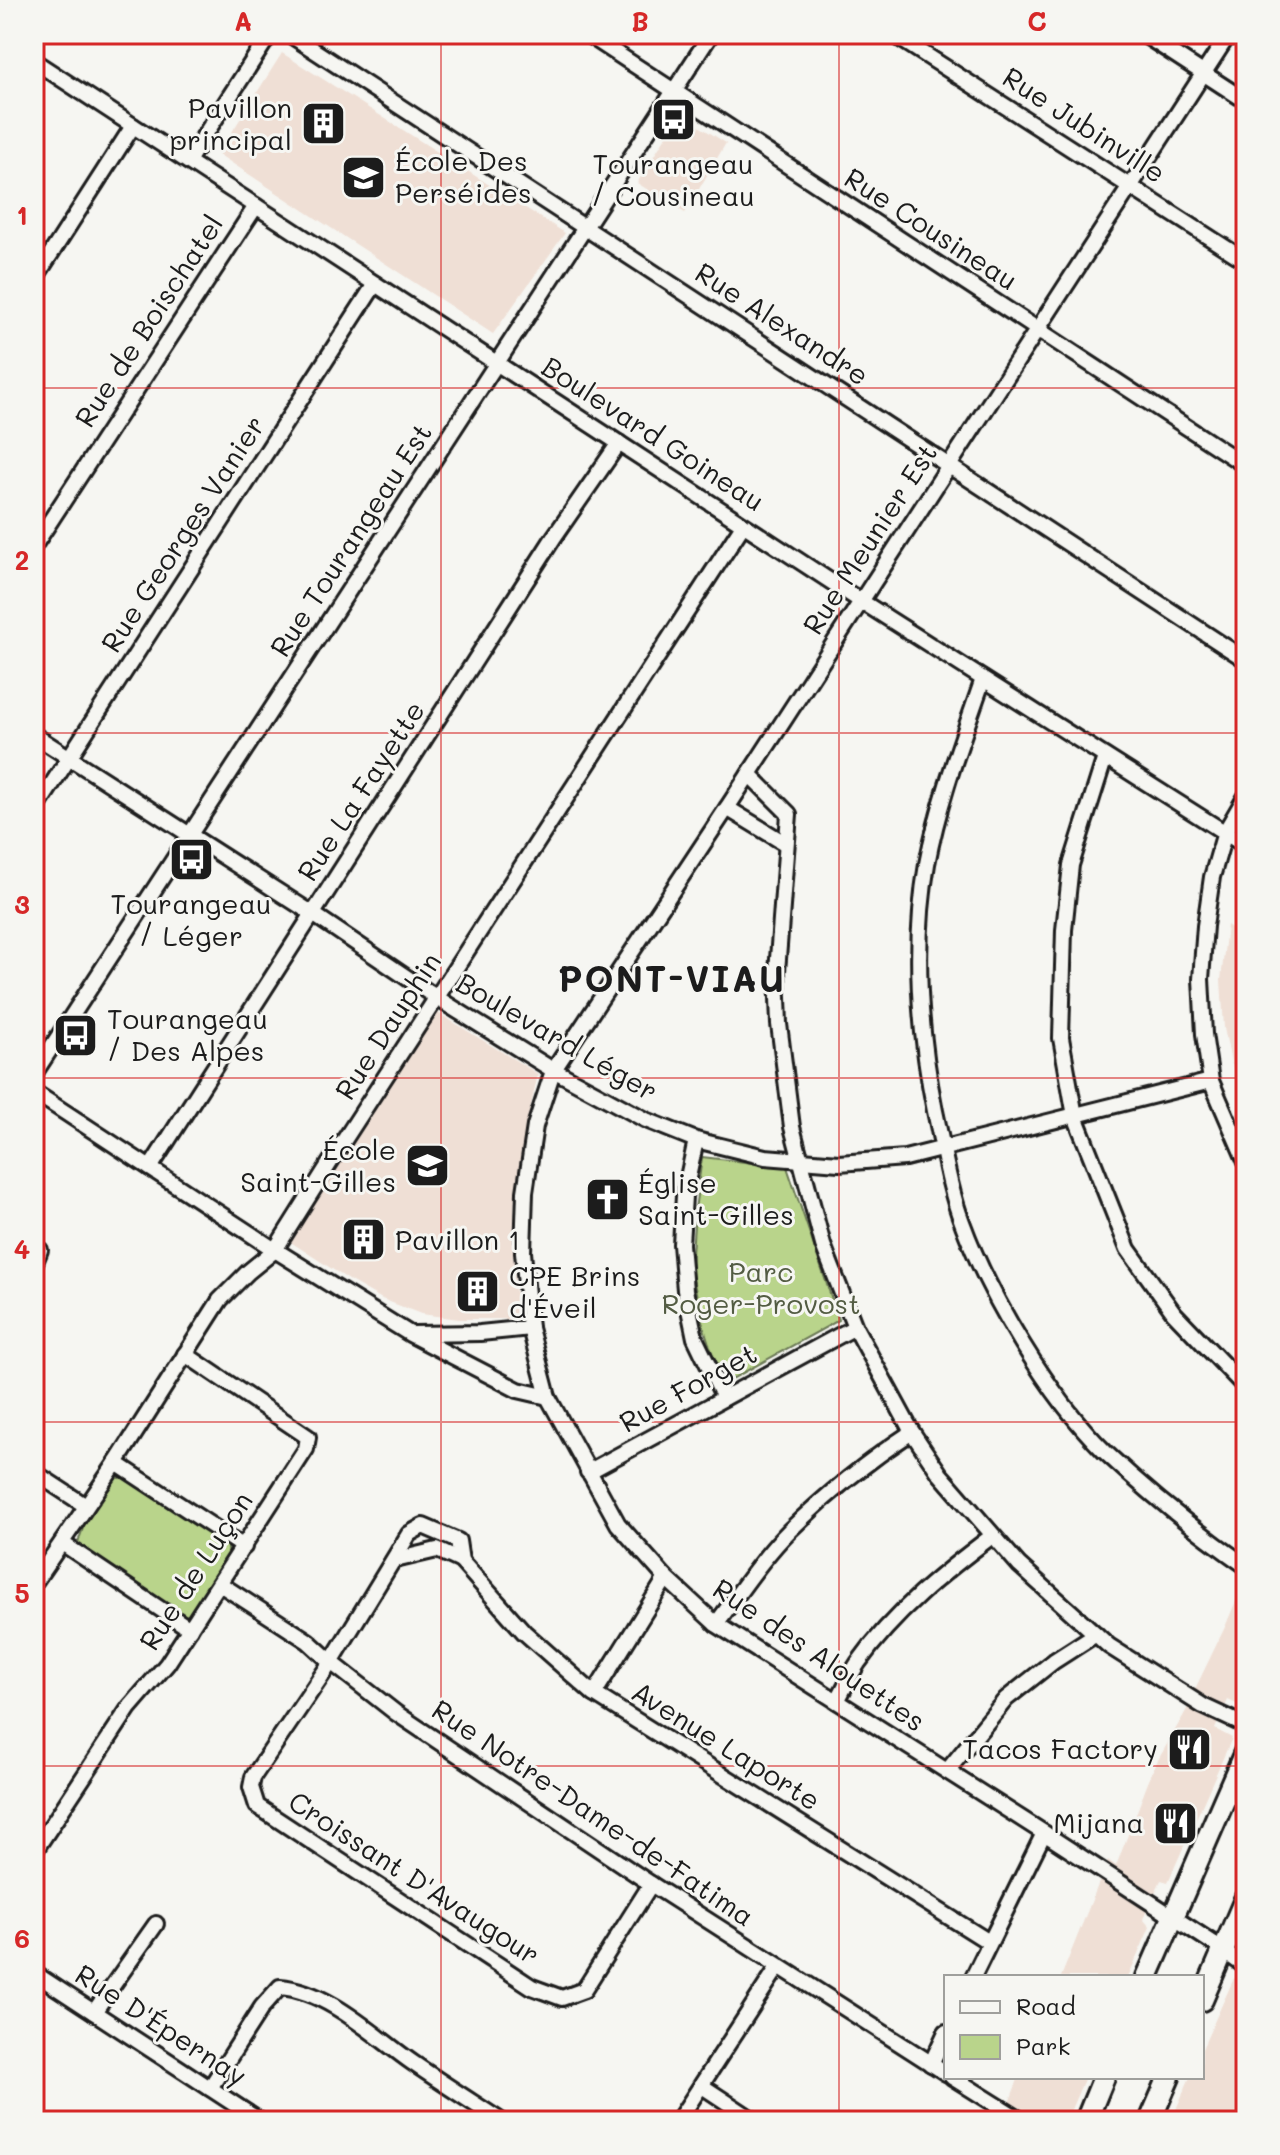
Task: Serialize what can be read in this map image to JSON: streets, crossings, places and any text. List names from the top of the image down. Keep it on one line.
{"streets":{"street":["Rue Jubinville","Rue Cousineau","Rue de Boischatel","Rue Alexandre","Boulevard Goineau","Rue Georges Vanier","Rue Meunier Est","Rue Tourangeau Est","Rue La Fayette","Rue Dauphin","Boulevard Léger","Rue Forget","Rue de Luçon","Rue des Alouettes","Avenue Laporte","Rue Notre-Dame-de-Fatima","Croissant D'Avaugour","Rue D'Épernay"]},"crossings":[["Rue Jubinville","Rue Meunier Est"],["Rue Cousineau","Rue Meunier Est"],["Rue Cousineau","Rue Tourangeau Est"],["Rue de Boischatel","Boulevard Goineau"],["Rue Alexandre","Rue Meunier Est"],["Rue Alexandre","Rue Tourangeau Est"],["Boulevard Goineau","Rue Georges Vanier"],["Boulevard Goineau","Rue Meunier Est"],["Boulevard Goineau","Rue Tourangeau Est"],["Boulevard Goineau","Rue La Fayette"],["Boulevard Goineau","Rue Dauphin"],["Rue Georges Vanier","Boulevard Léger"],["Rue Meunier Est","Boulevard Léger"],["Rue Meunier Est","Rue des Alouettes"],["Rue Tourangeau Est","Boulevard Léger"],["Rue La Fayette","Boulevard Léger"],["Rue Dauphin","Boulevard Léger"],["Rue Dauphin","Rue de Luçon"],["Boulevard Léger","Rue des Alouettes"],["Rue Forget","Rue des Alouettes"],["Rue de Luçon","Rue Notre-Dame-de-Fatima"],["Avenue Laporte","Rue Notre-Dame-de-Fatima"],["Avenue Laporte","Croissant D'Avaugour"],["Rue Notre-Dame-de-Fatima","Croissant D'Avaugour"]],"districts":["PONT-VIAU"],"parks":["Parc Roger-Provost"],"places":{"bus stop":["Tourangeau / Cousineau","Tourangeau / Léger","Tourangeau / Des Alpes"],"building":["Pavillon principal","Pavillon 1","CPE Brins d'Éveil"],"school or university":["École Des Perséides","École Saint-Gilles"],"church":["Église Saint-Gilles"],"restaurant":["Tacos Factory","Mijana"]},"legend":["Road","Park"],"grid":{"columns":["A","B","C"],"rows":["1","2","3","4","5","6"]}}
